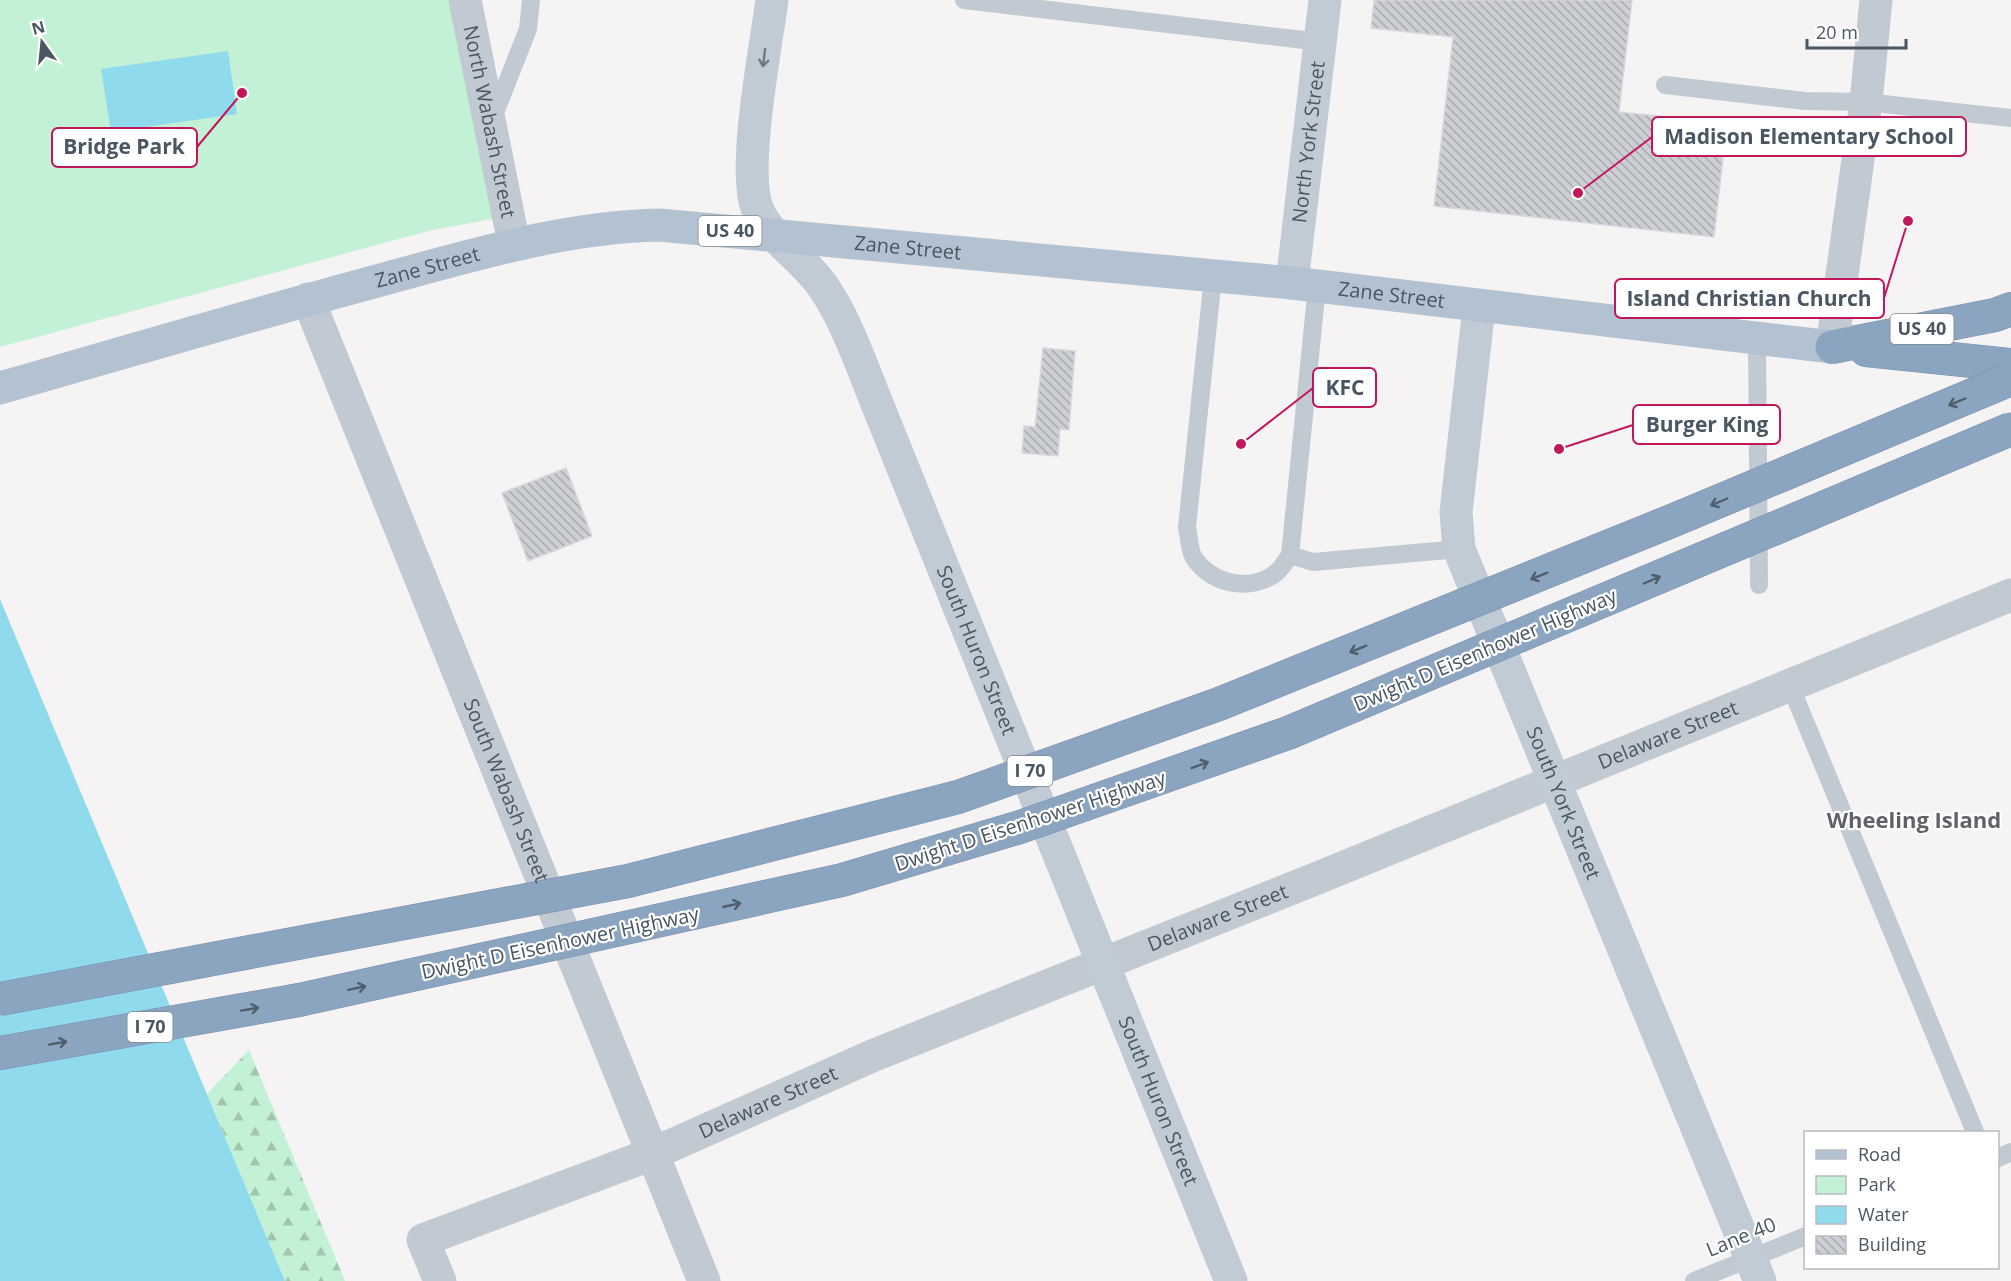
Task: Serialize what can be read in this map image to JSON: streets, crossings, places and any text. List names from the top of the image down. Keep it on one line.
{"streets":{"highway":["US 40","Dwight D Eisenhower Highway","I 70"],"main road":["Zane Street"],"street":["North Wabash Street","North York Street","South Huron Street","Delaware Street","South Wabash Street","South York Street"],"lane":["Lane 40"]},"crossings":[["North Wabash Street","Zane Street"],["North York Street","Zane Street"],["US 40","Zane Street"],["Zane Street","South Huron Street"],["Zane Street","South Wabash Street"],["Zane Street","South York Street"],["South Huron Street","Delaware Street"],["Delaware Street","South Wabash Street"],["Delaware Street","South York Street"],["South York Street","Lane 40"]],"districts":["Wheeling Island"],"places":["Bridge Park","Madison Elementary School","Island Christian Church","KFC","Burger King"],"legend":["Road","Park","Water","Building"],"scale_bar":"20 m","north":"top"}
